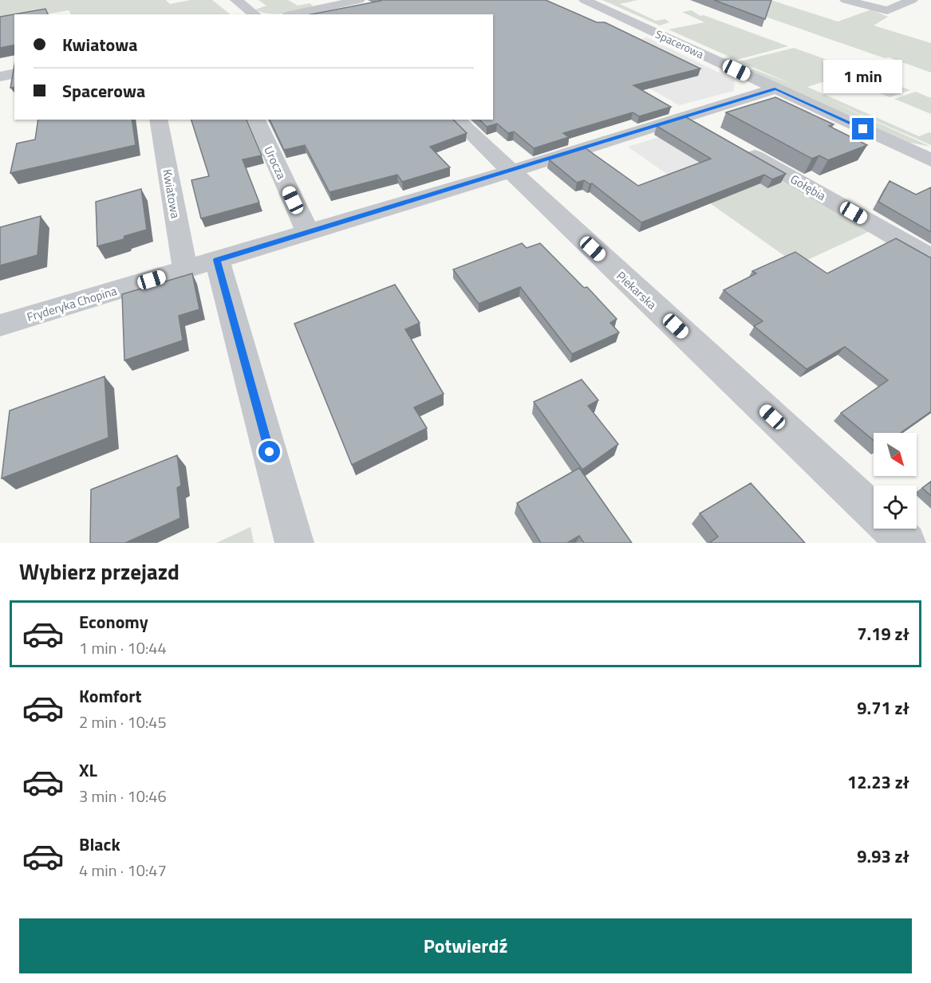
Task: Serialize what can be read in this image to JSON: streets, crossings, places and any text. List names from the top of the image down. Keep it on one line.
{"streets":{"street":["Spacerowa","Urocza","Gołębia","Kwiatowa","Piekarska","Fryderyka Chopina"]},"crossings":[["Spacerowa","Fryderyka Chopina"],["Urocza","Fryderyka Chopina"],["Kwiatowa","Fryderyka Chopina"],["Piekarska","Fryderyka Chopina"]],"north":"bottom right","page":{"banner":["Kwiatowa","Spacerowa"],"bubble":"1 min","heading":"Wybierz przejazd","list":[{"name":"Economy","note":"1 min · 10:44","value":"7.19 zł"},{"name":"Komfort","note":"2 min · 10:45","value":"9.71 zł"},{"name":"XL","note":"3 min · 10:46","value":"12.23 zł"},{"name":"Black","note":"4 min · 10:47","value":"9.93 zł"}],"buttons":"Potwierdź"}}
